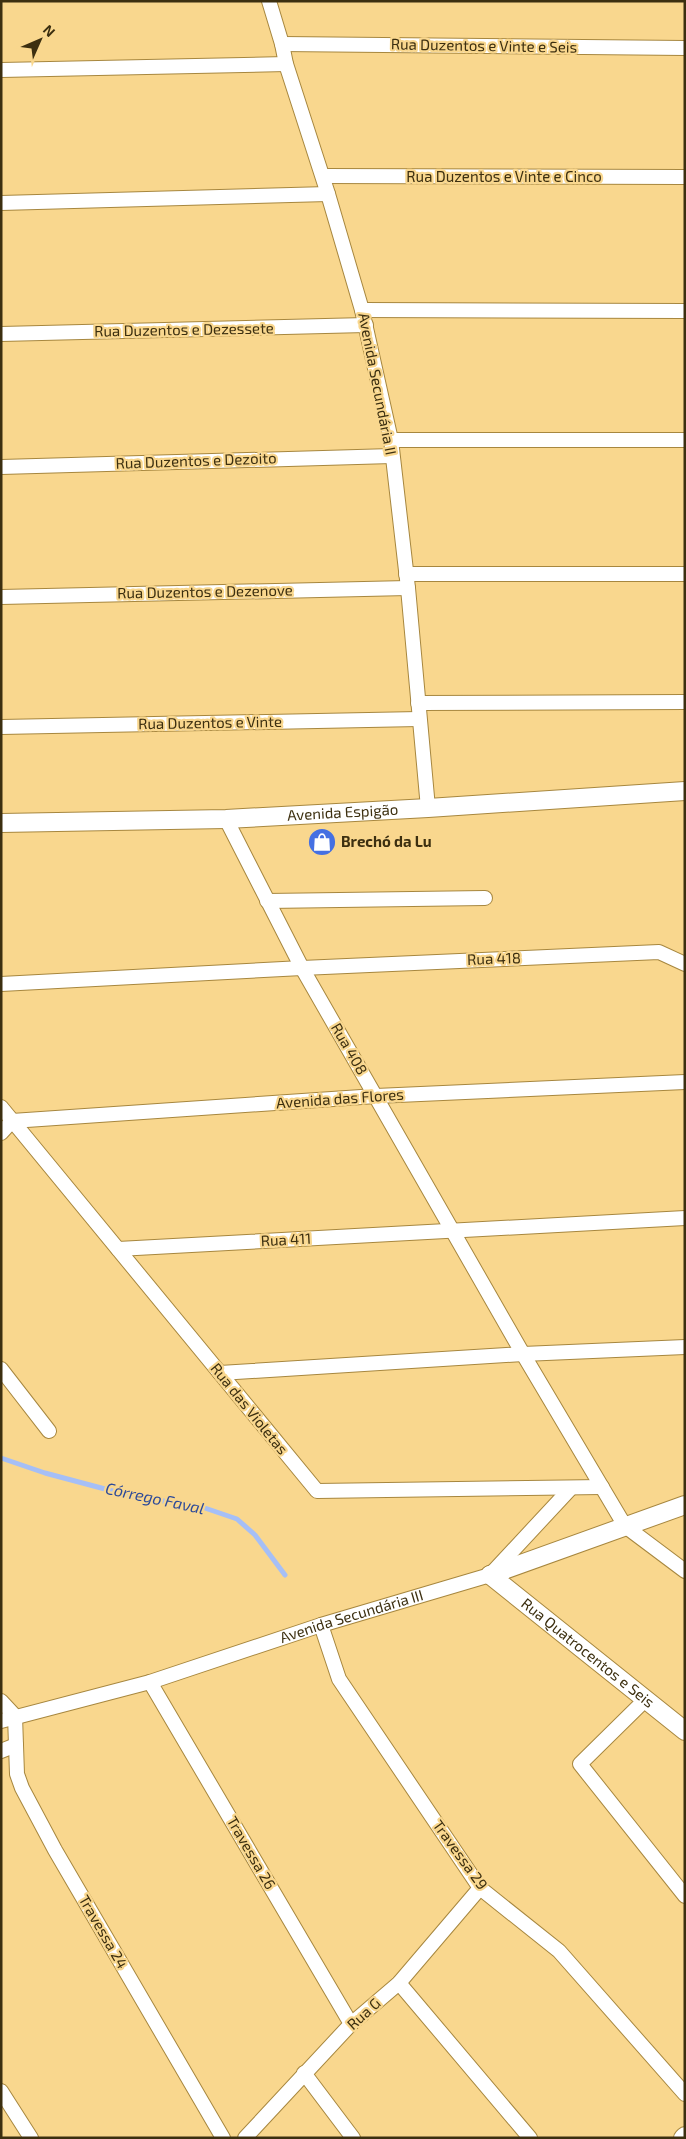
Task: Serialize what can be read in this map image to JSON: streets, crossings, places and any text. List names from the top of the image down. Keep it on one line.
{"streets":{"street":["Rua Duzentos e Vinte e Seis","Rua Duzentos e Vinte e Cinco","Rua Duzentos e Dezessete","Avenida Secundária II","Rua Duzentos e Dezoito","Rua Duzentos e Dezenove","Rua Duzentos e Vinte","Avenida Espigão","Rua 418","Rua 408","Avenida das Flores","Rua 411","Rua das Violetas","Avenida Secundária III","Rua Quatrocentos e Seis","Travessa 26","Travessa 29","Travessa 24","Rua G"]},"crossings":[["Rua Duzentos e Vinte e Seis","Avenida Secundária II"],["Rua Duzentos e Vinte e Cinco","Avenida Secundária II"],["Rua Duzentos e Dezessete","Avenida Secundária II"],["Avenida Secundária II","Rua Duzentos e Dezoito"],["Avenida Secundária II","Rua Duzentos e Dezenove"],["Avenida Secundária II","Rua Duzentos e Vinte"],["Avenida Secundária II","Avenida Espigão"],["Avenida Espigão","Rua 408"],["Rua 418","Rua 408"],["Rua 408","Avenida das Flores"],["Rua 408","Rua 411"],["Rua 408","Rua das Violetas"],["Rua 408","Avenida Secundária III"],["Avenida das Flores","Rua das Violetas"],["Rua 411","Rua das Violetas"],["Avenida Secundária III","Rua Quatrocentos e Seis"],["Avenida Secundária III","Travessa 26"],["Avenida Secundária III","Travessa 29"],["Avenida Secundária III","Travessa 24"],["Travessa 26","Rua G"],["Travessa 29","Rua G"]],"water":["Córrego Faval"],"places":{"shop":["Brechó da Lu"]},"north":"top right"}
